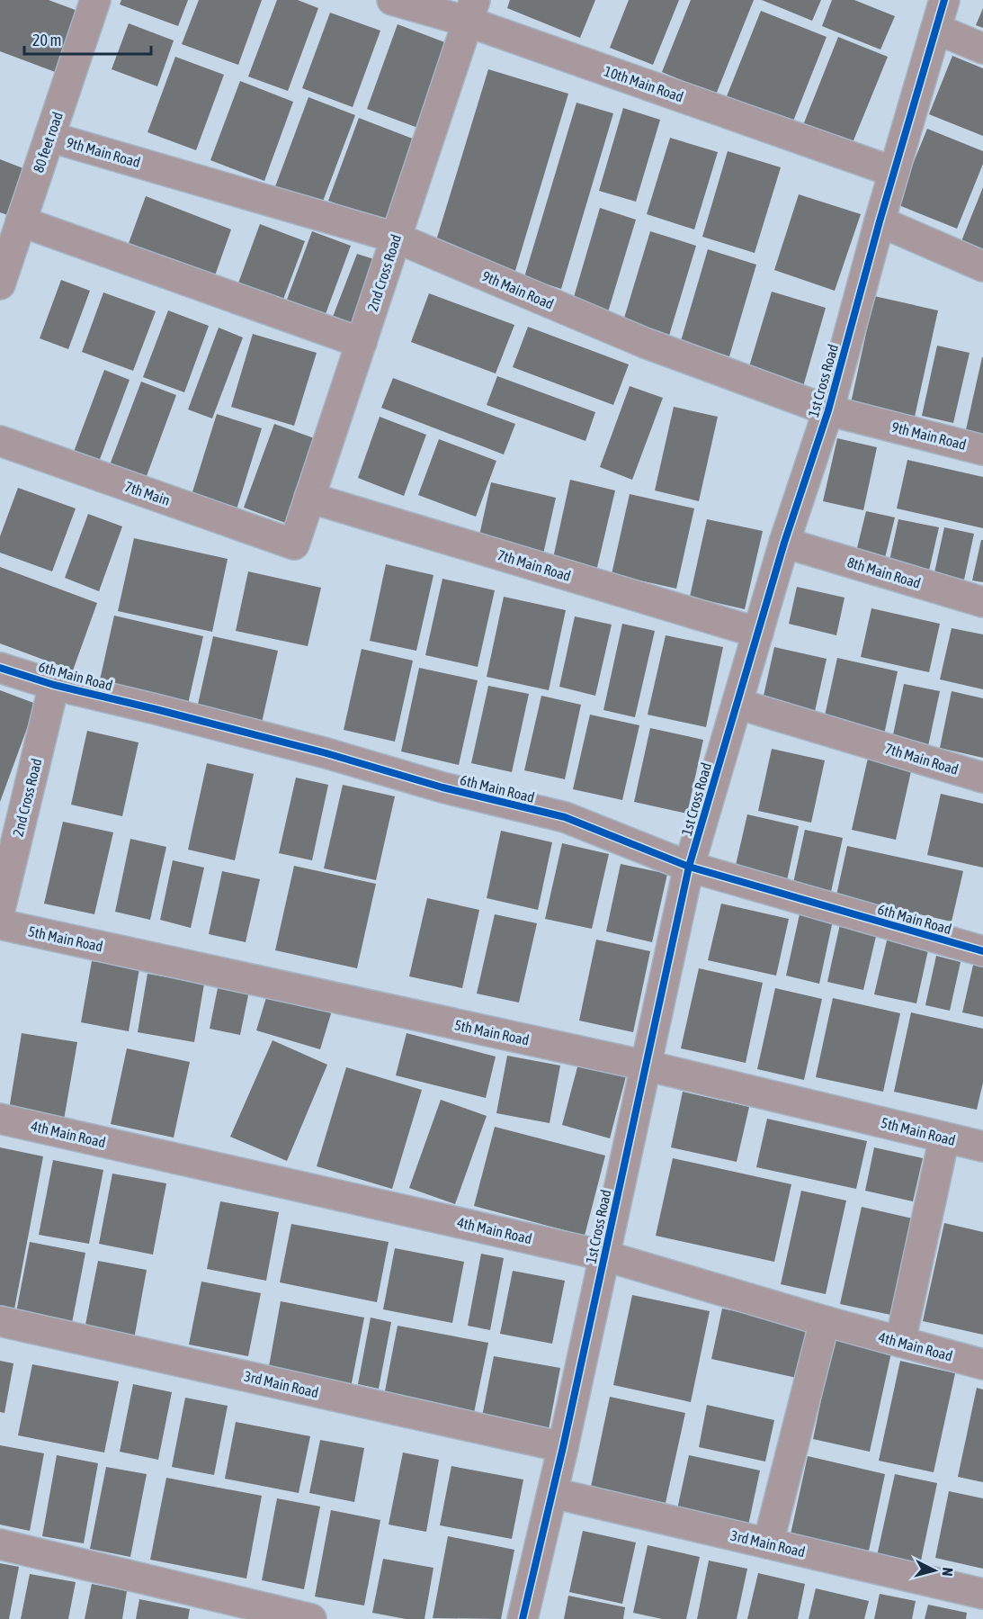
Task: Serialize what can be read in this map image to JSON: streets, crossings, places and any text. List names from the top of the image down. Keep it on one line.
{"streets":{"street":["10th Main Road","80 feet road","9th Main Road","2nd Cross Road","1st Cross Road","7th Main","7th Main Road","8th Main Road","6th Main Road","5th Main Road","4th Main Road","3rd Main Road"]},"crossings":[["10th Main Road","2nd Cross Road"],["10th Main Road","1st Cross Road"],["80 feet road","9th Main Road"],["9th Main Road","2nd Cross Road"],["9th Main Road","1st Cross Road"],["2nd Cross Road","7th Main"],["2nd Cross Road","7th Main Road"],["2nd Cross Road","6th Main Road"],["1st Cross Road","7th Main Road"],["1st Cross Road","8th Main Road"],["1st Cross Road","6th Main Road"],["1st Cross Road","5th Main Road"],["1st Cross Road","4th Main Road"],["1st Cross Road","3rd Main Road"]],"scale_bar":"20 m","north":"right"}
